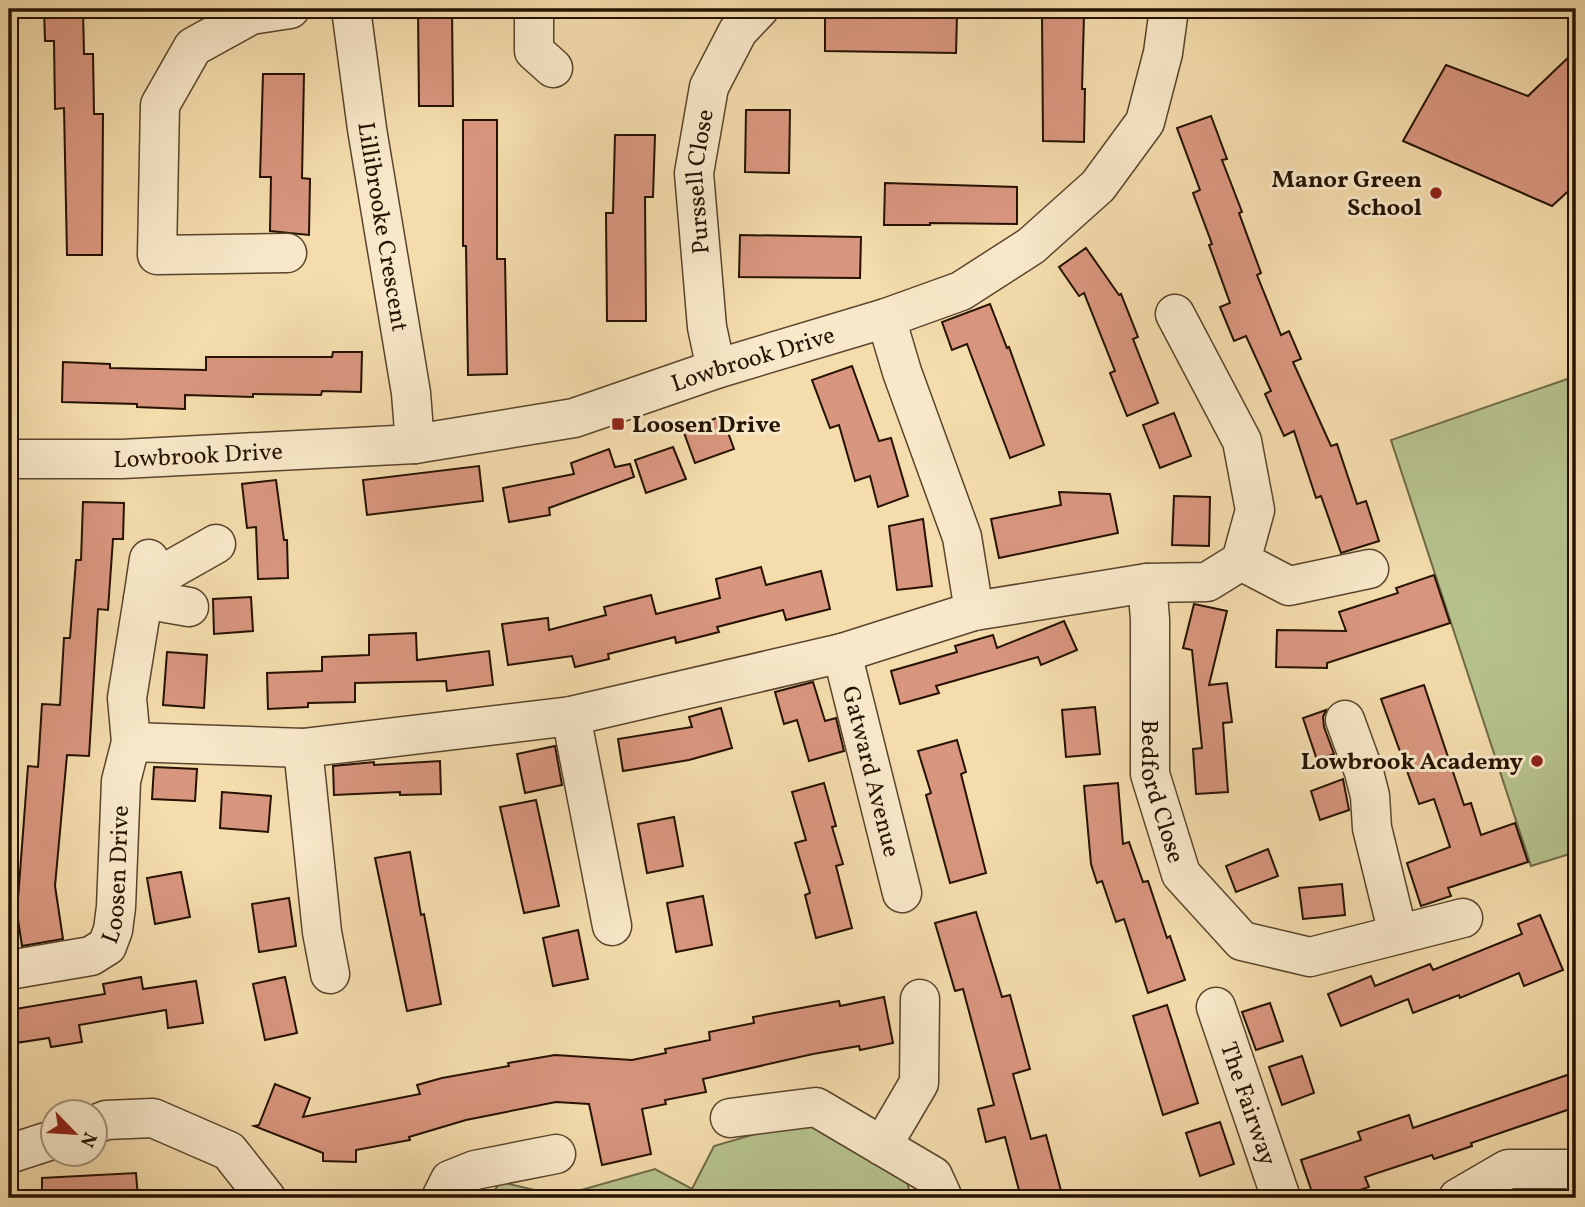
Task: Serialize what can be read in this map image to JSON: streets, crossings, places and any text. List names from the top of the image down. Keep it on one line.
{"streets":{"street":["Purssell Close","Lillibrooke Crescent","Lowbrook Drive","Gatward Avenue","Bedford Close","Loosen Drive","The Fairway"]},"crossings":[["Purssell Close","Lowbrook Drive"],["Lillibrooke Crescent","Lowbrook Drive"]],"places":{"other":["Manor Green School","Lowbrook Academy"],"transit":["Loosen Drive"]},"north":"bottom right"}
